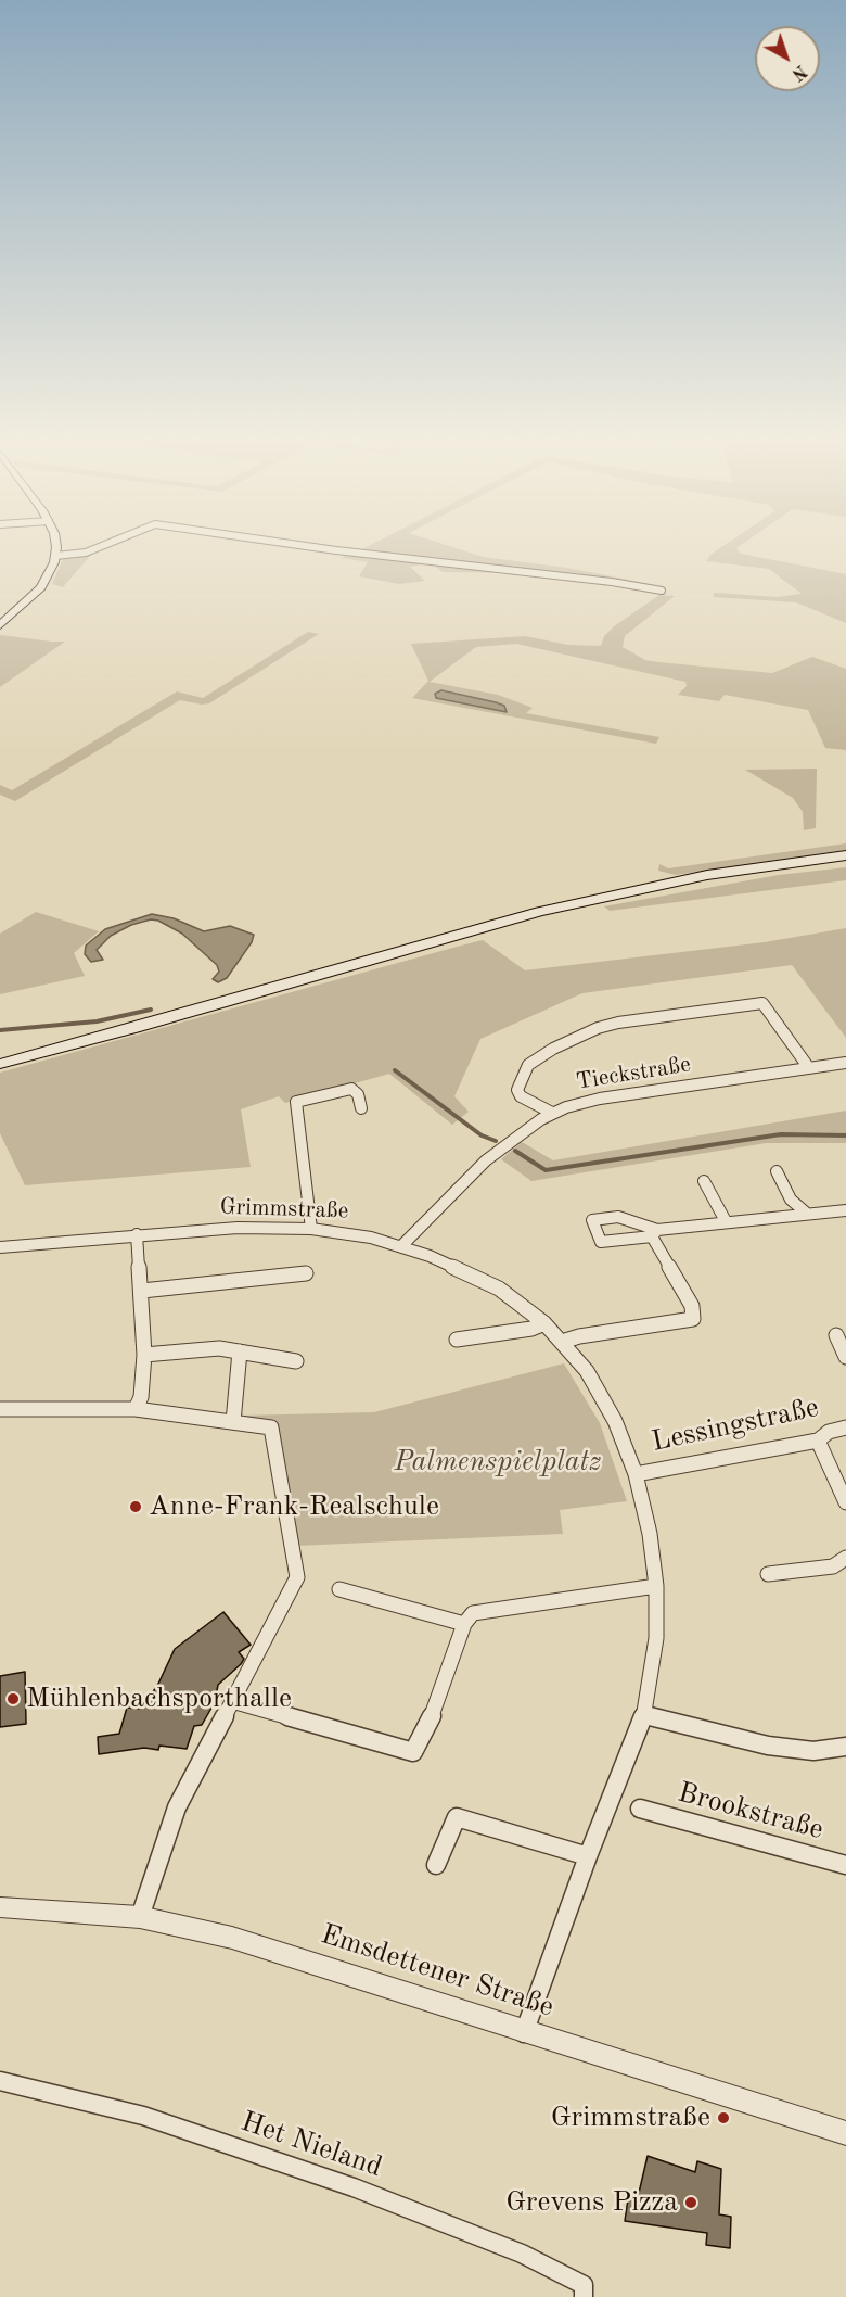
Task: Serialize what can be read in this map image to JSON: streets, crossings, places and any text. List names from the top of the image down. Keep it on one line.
{"streets":{"street":["Tieckstraße","Grimmstraße","Lessingstraße","Brookstraße","Emsdettener Straße","Het Nieland"]},"crossings":[["Tieckstraße","Grimmstraße"],["Grimmstraße","Lessingstraße"],["Grimmstraße","Emsdettener Straße"]],"parks":["Palmenspielplatz"],"places":["Anne-Frank-Realschule","Mühlenbachsporthalle","Grimmstraße","Grevens Pizza"],"north":"bottom right"}
